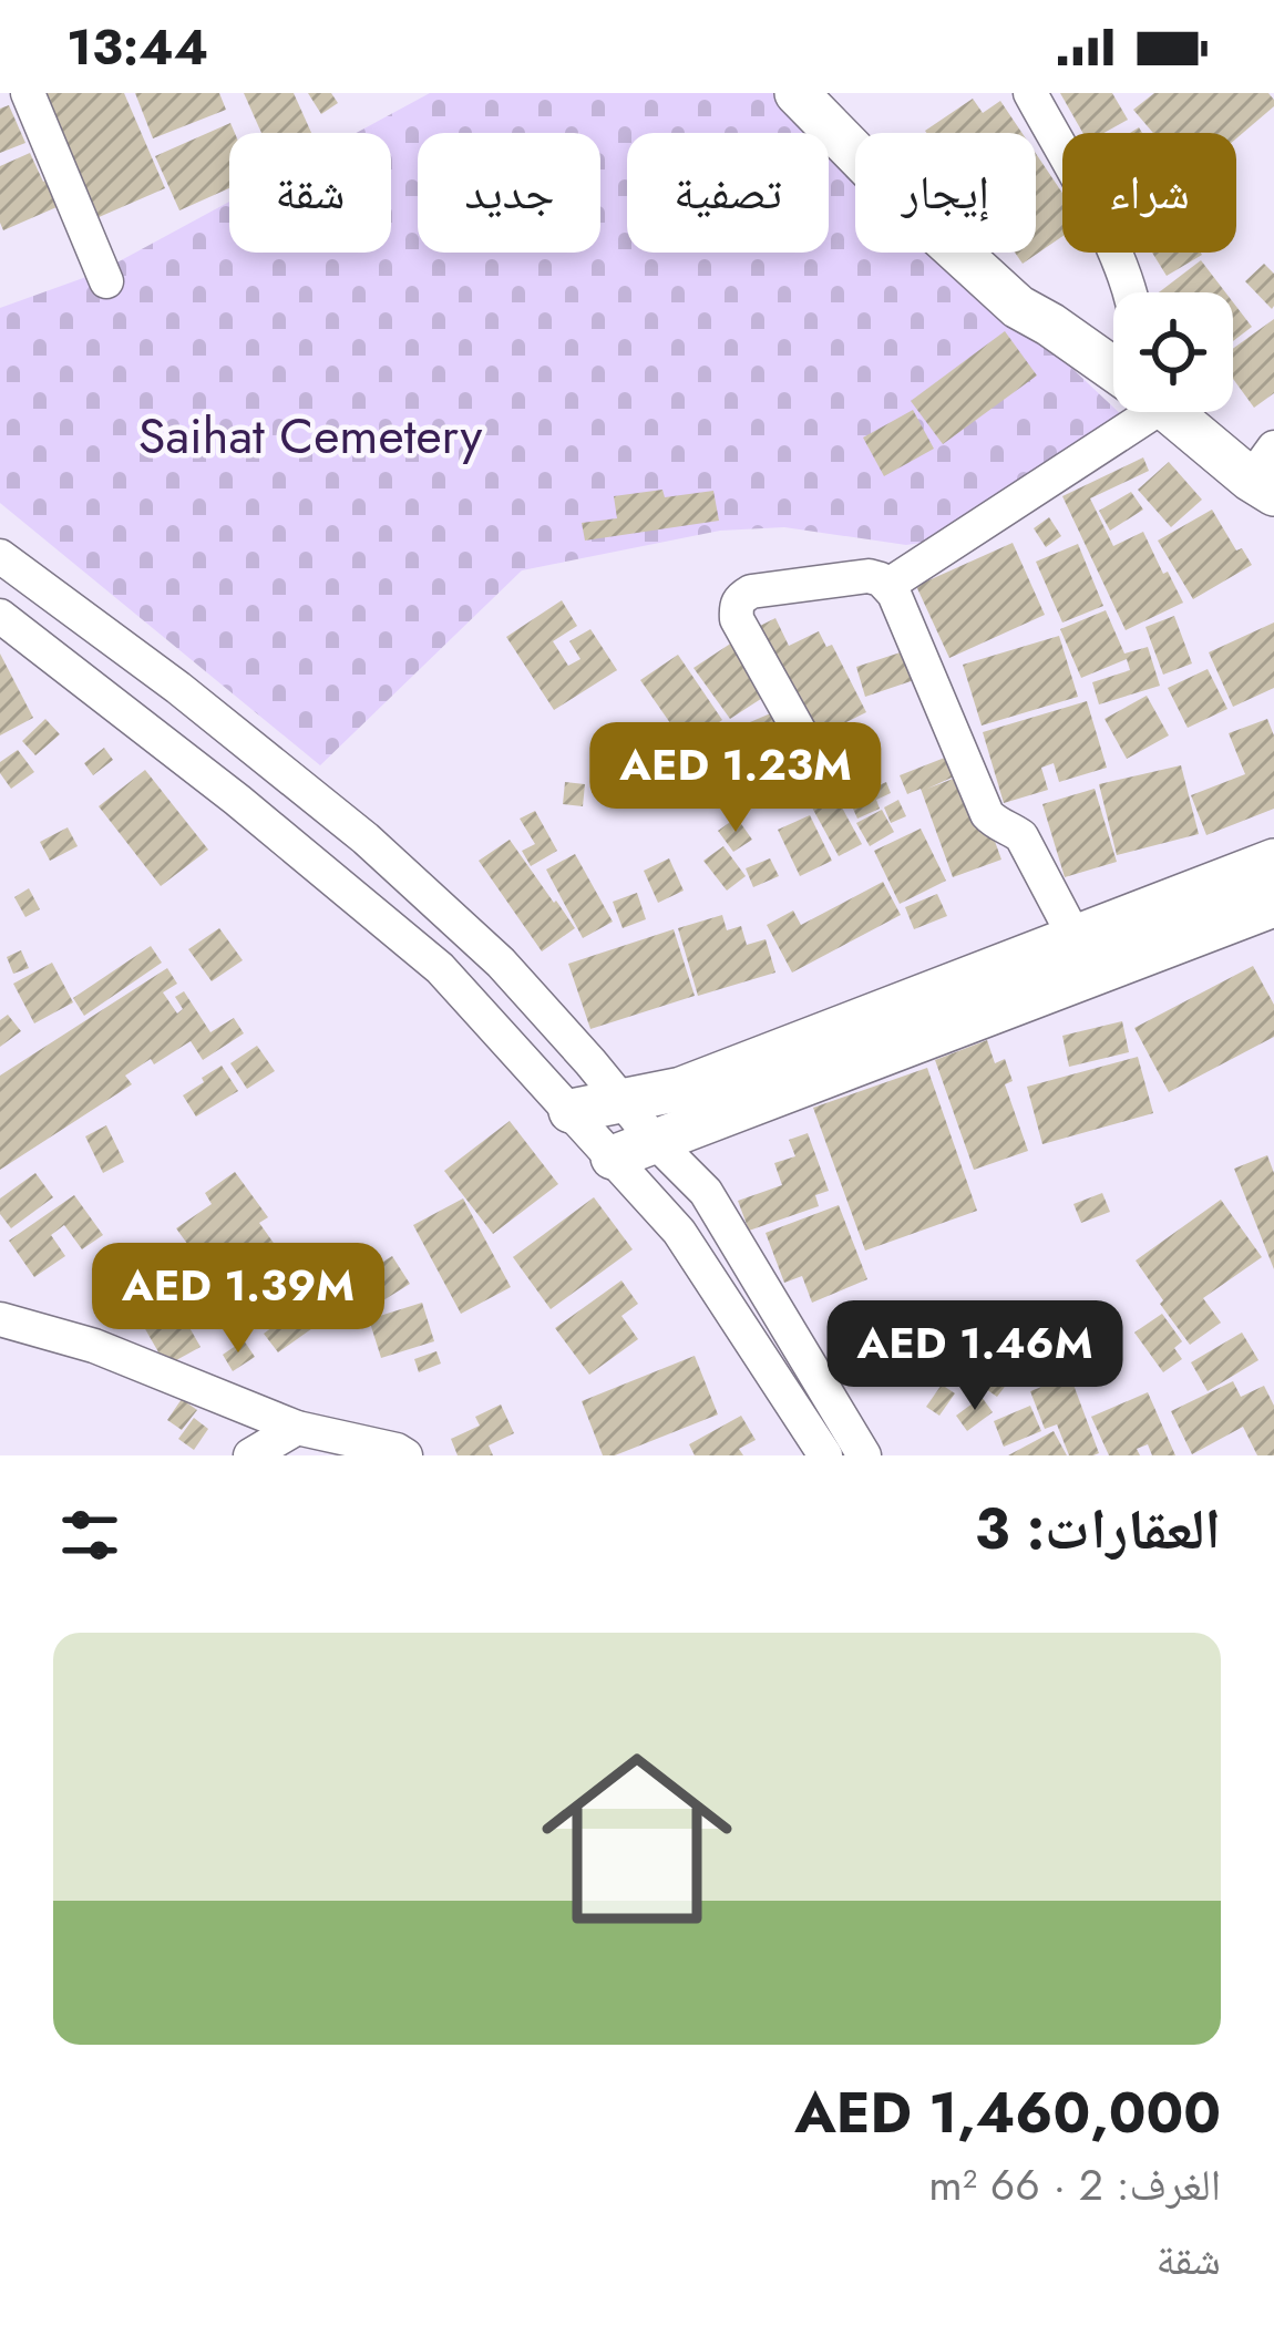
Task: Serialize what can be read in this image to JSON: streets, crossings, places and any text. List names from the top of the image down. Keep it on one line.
{"parks":["Saihat Cemetery"],"page":{"status":"13:44","chip":["شراء","إيجار","تصفية","جديد","شقة"],"price":["AED 1.23M","AED 1.39M","AED 1.46M"],"heading":"العقارات: 3","list":[{"name":"AED 1,460,000","note":"الغرف: 2 · 66 m² · شقة"}]}}
